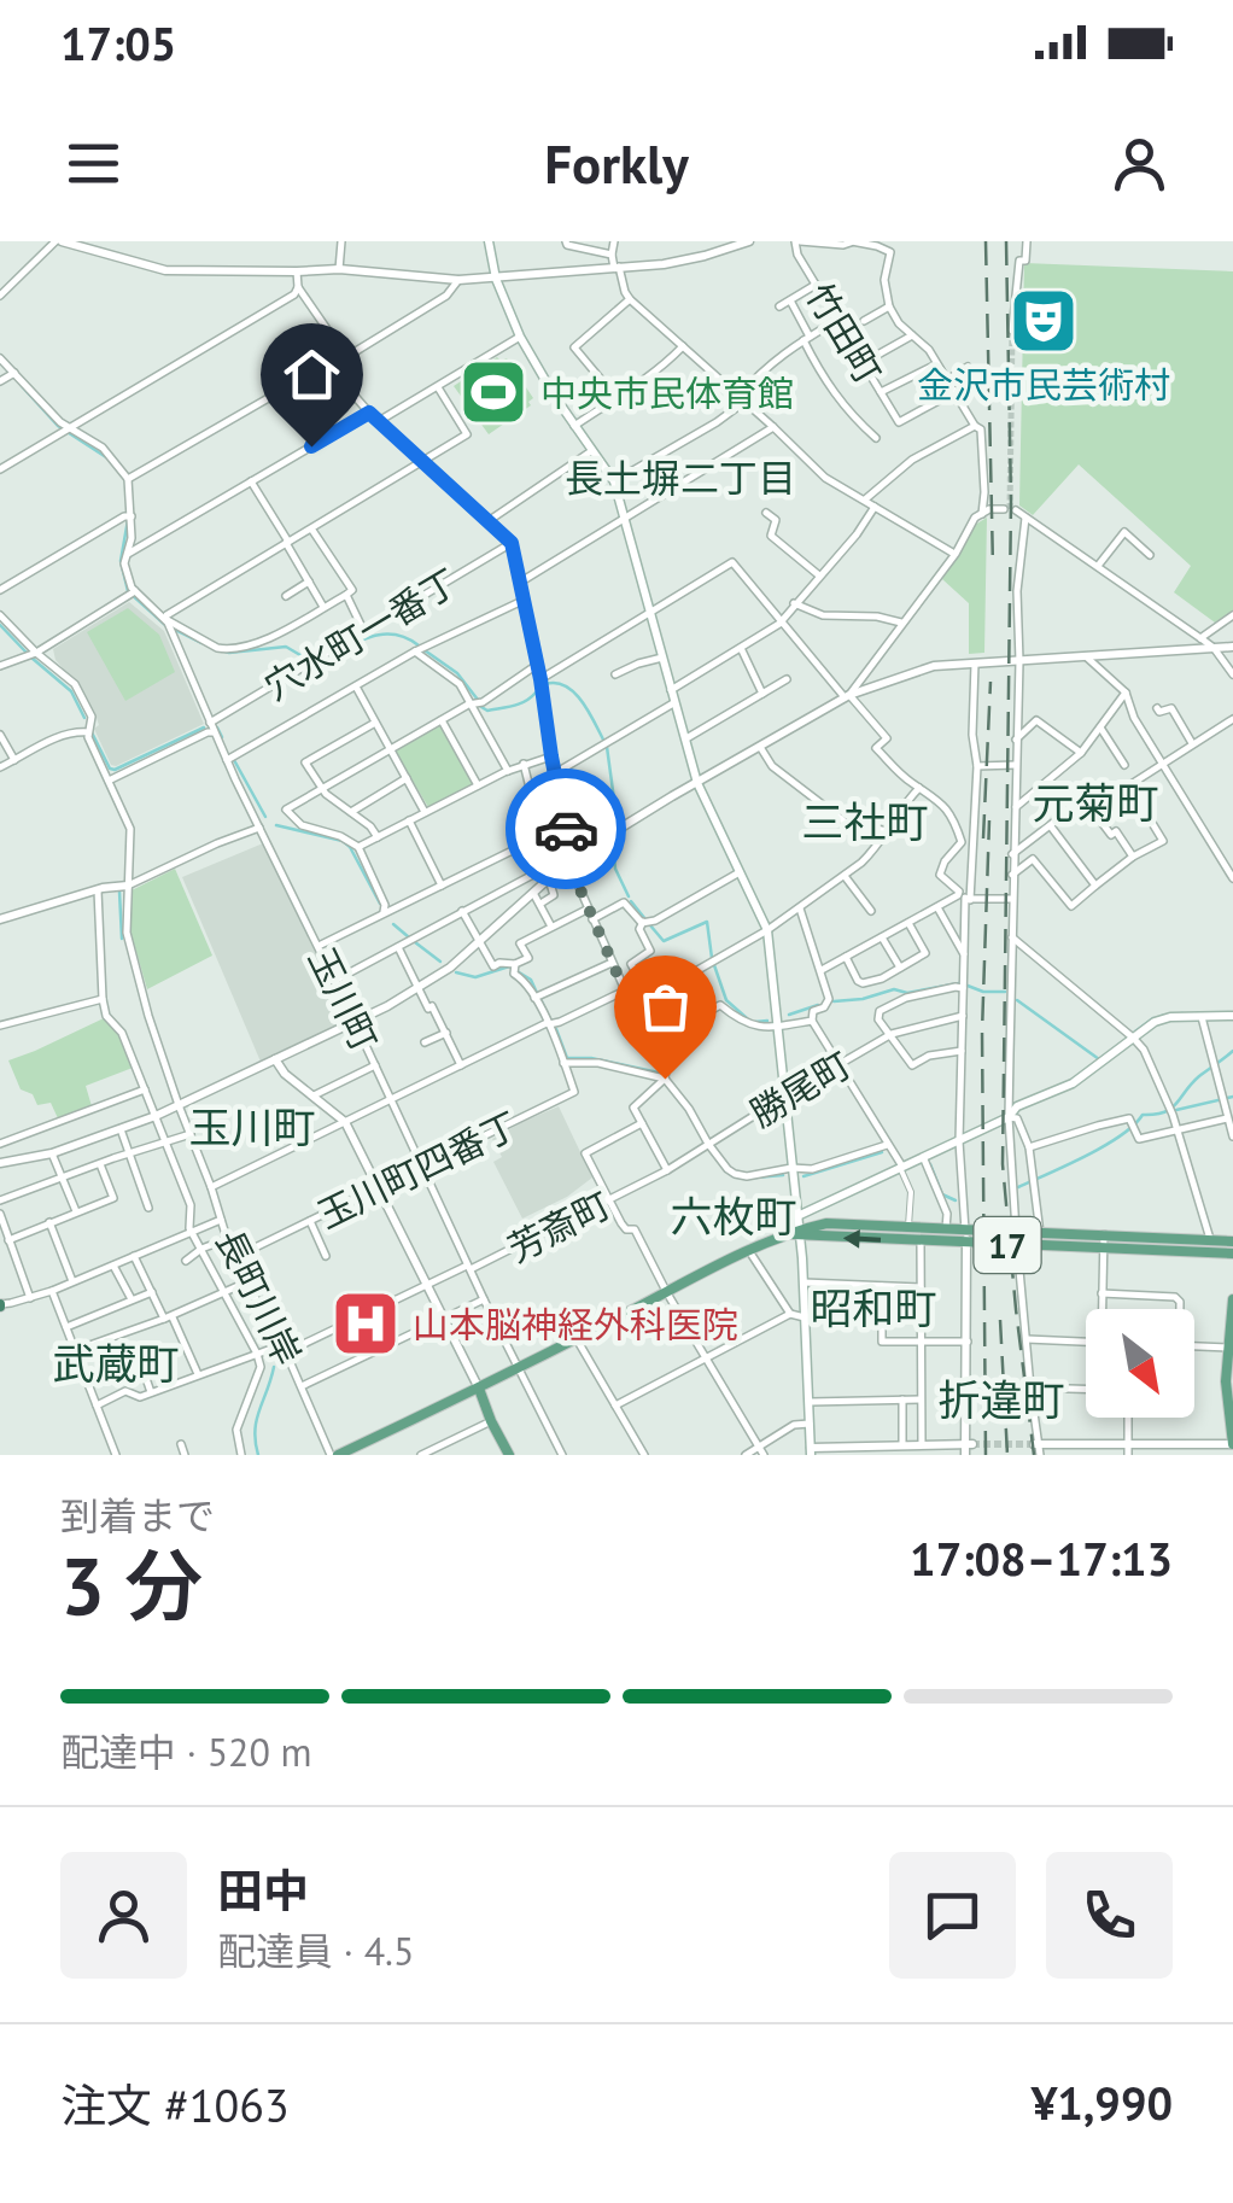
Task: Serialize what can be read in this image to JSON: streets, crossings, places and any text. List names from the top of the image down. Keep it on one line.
{"streets":{"main road":["17"],"street":["竹田町","穴水町一番丁","玉川町","勝尾町","玉川町四番丁","芳斎町","長町川岸"]},"crossings":[["穴水町一番丁","玉川町"],["玉川町","玉川町四番丁"],["玉川町","芳斎町"],["玉川町","17"],["勝尾町","芳斎町"],["玉川町四番丁","長町川岸"],["芳斎町","長町川岸"]],"districts":["長土塀二丁目","元菊町","三社町","玉川町","六枚町","昭和町","武蔵町","折違町"],"places":{"theatre":["金沢市民芸術村"],"sports":["中央市民体育館"],"hospital":["山本脳神経外科医院"]},"north":"bottom right","page":{"status":"17:05","header":"Forkly","heading":["3 分","到着まで","17:08–17:13"],"panel":["田中","配達員 · 4.5","注文 #1063","¥1,990"],"bar":"配達中 · 520 m"}}
